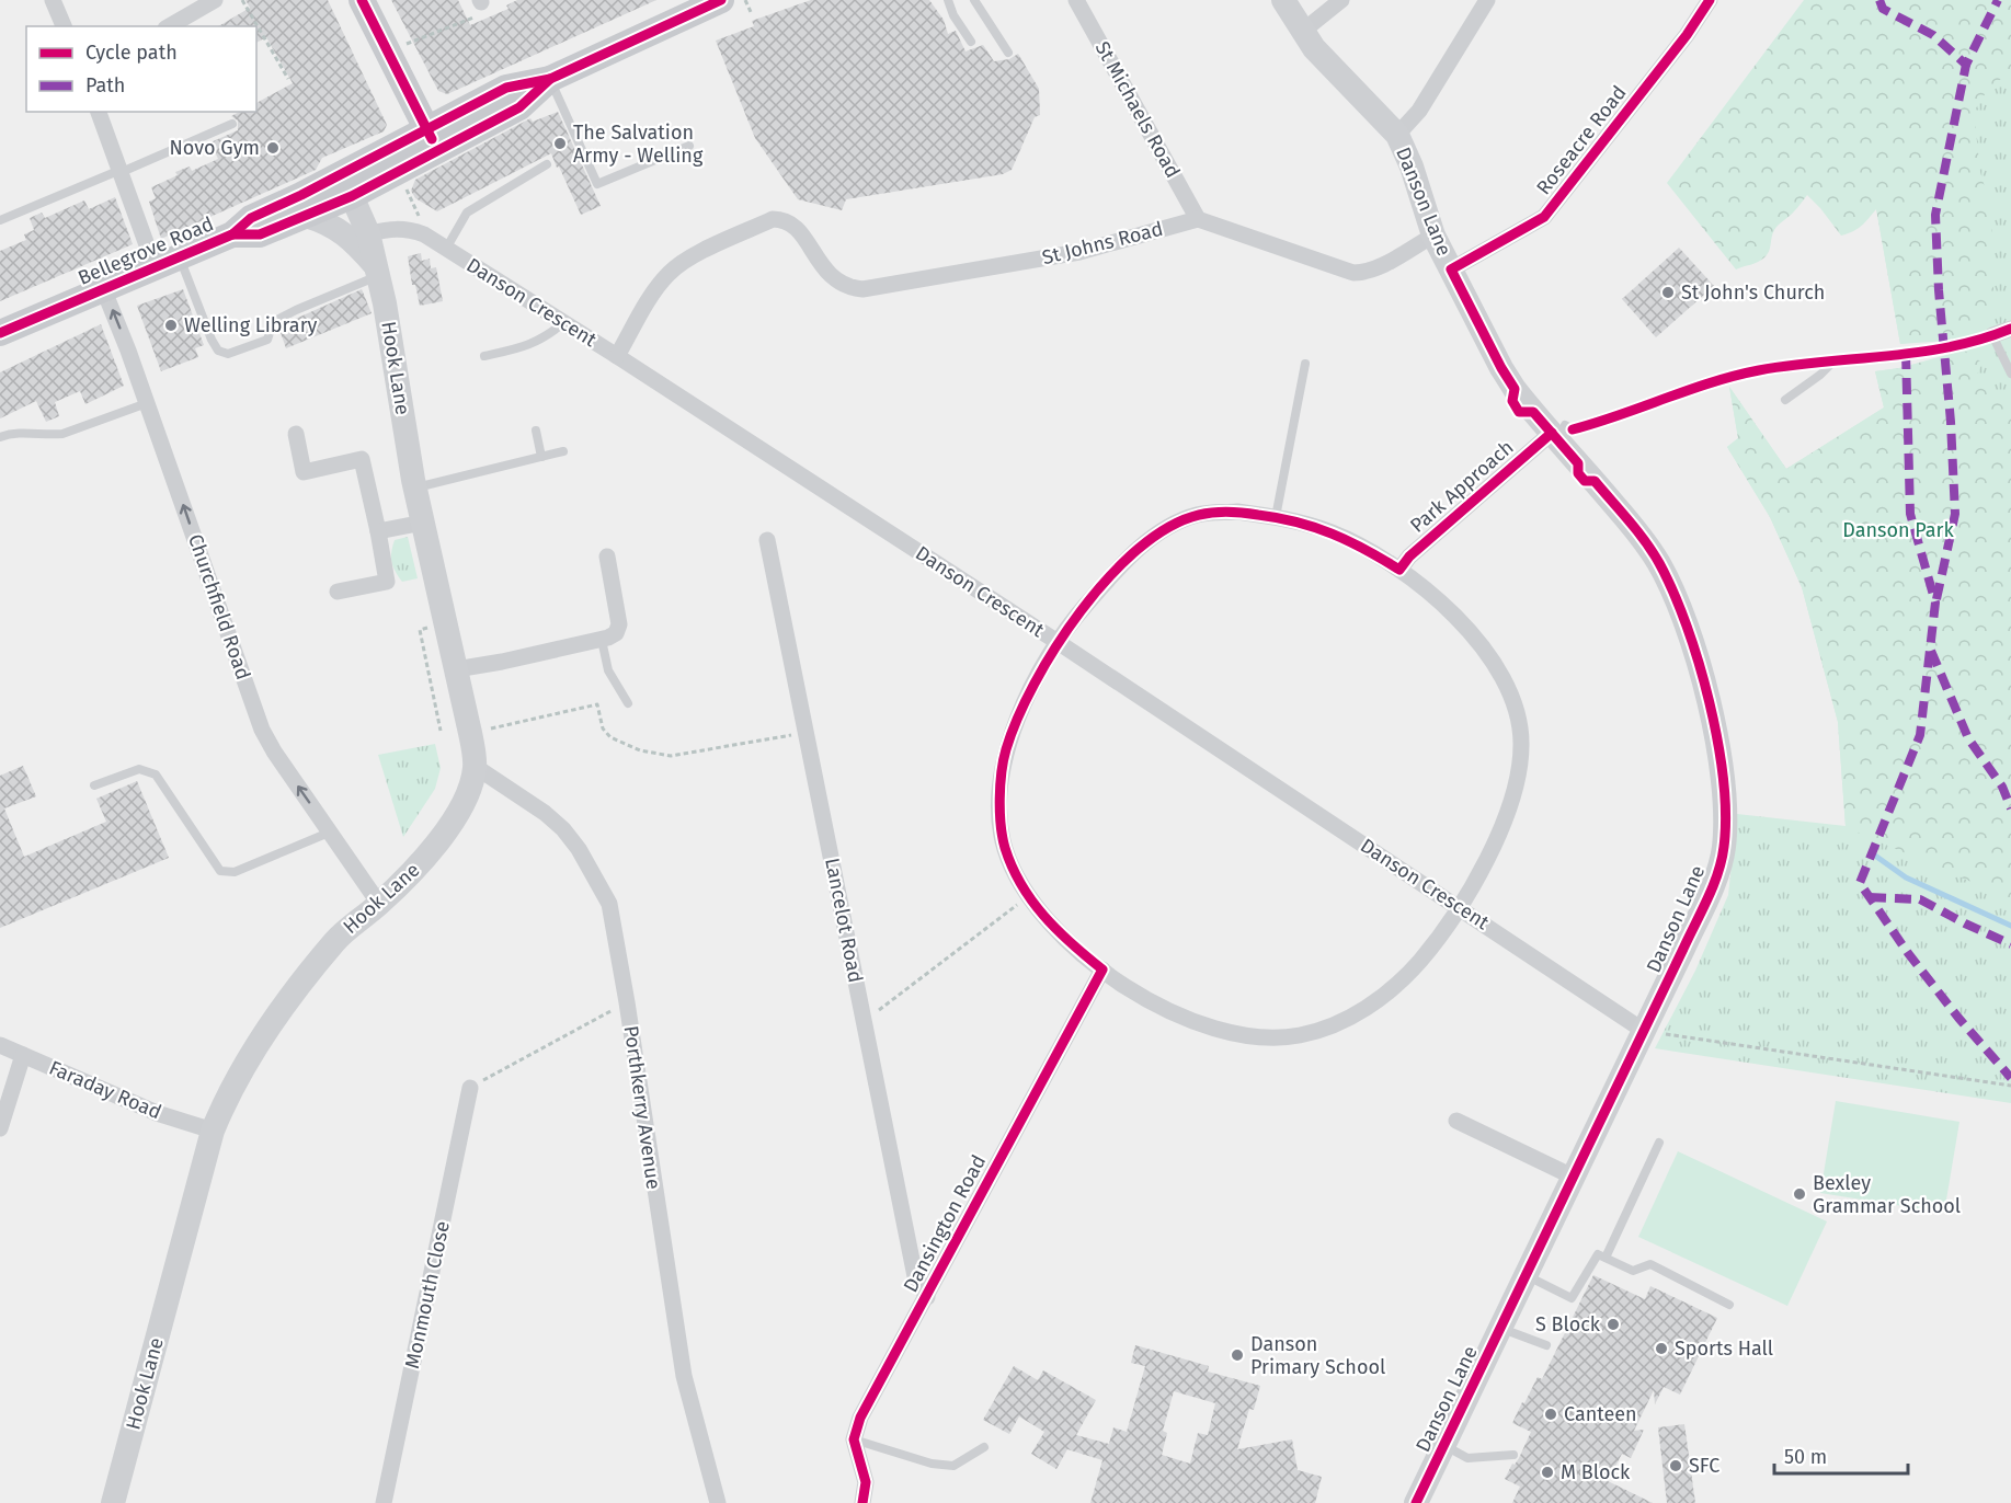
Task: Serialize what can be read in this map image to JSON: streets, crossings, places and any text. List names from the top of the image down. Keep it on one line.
{"streets":{"main road":["Bellegrove Road"],"street":["St Michaels Road","Roseacre Road","Danson Lane","St Johns Road","Danson Crescent","Hook Lane","Park Approach","Churchfield Road","Lancelot Road","Faraday Road","Porthkerry Avenue","Dansington Road","Monmouth Close"]},"crossings":[["St Michaels Road","St Johns Road"],["Roseacre Road","Danson Lane"],["Danson Lane","Danson Crescent"],["Danson Lane","Park Approach"],["St Johns Road","Danson Crescent"],["Bellegrove Road","Churchfield Road"],["Danson Crescent","Hook Lane"],["Hook Lane","Churchfield Road"],["Hook Lane","Faraday Road"],["Hook Lane","Porthkerry Avenue"],["Lancelot Road","Dansington Road"]],"one_way":["Churchfield Road"],"parks":["Danson Park"],"places":["The Salvation Army - Welling","Novo Gym","St John's Church","Welling Library","Bexley Grammar School","S Block","Sports Hall","Danson Primary School","Canteen","SFC","M Block"],"legend":["Cycle path","Path"],"scale_bar":"50 m"}
